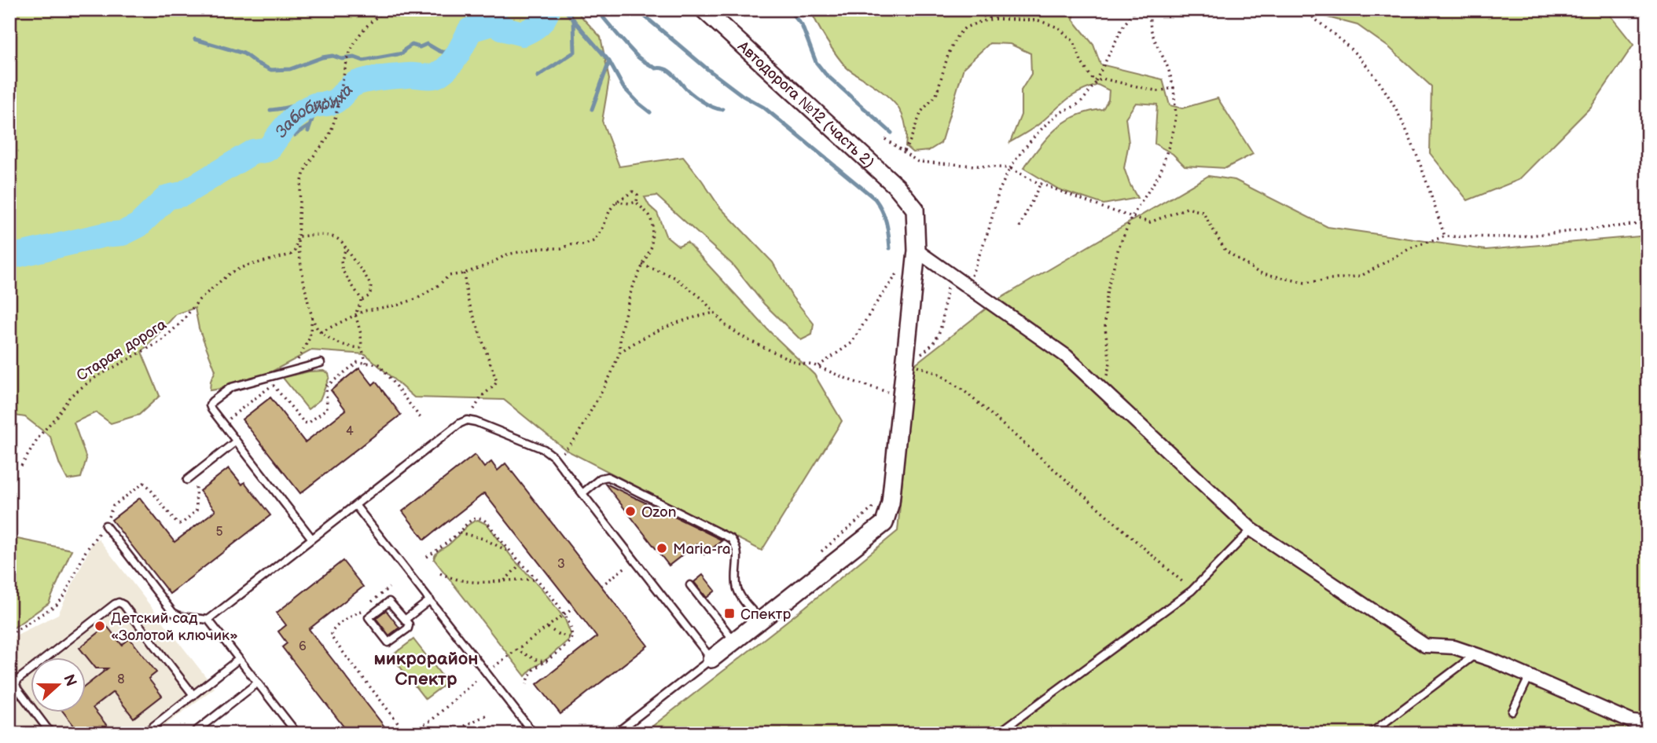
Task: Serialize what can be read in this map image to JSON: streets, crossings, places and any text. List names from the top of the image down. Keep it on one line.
{"streets":{"street":["Автодорога №12 (часть 2)"],"path":["Старая дорога"]},"districts":["микрорайон Спектр"],"water":["Забобуриха"],"places":{"other":["Ozon","Maria-ra","Детский сад «Золотой ключик»"],"transit":["Спектр"]},"house_numbers":["4","5","3","6","8"],"north":"right"}
